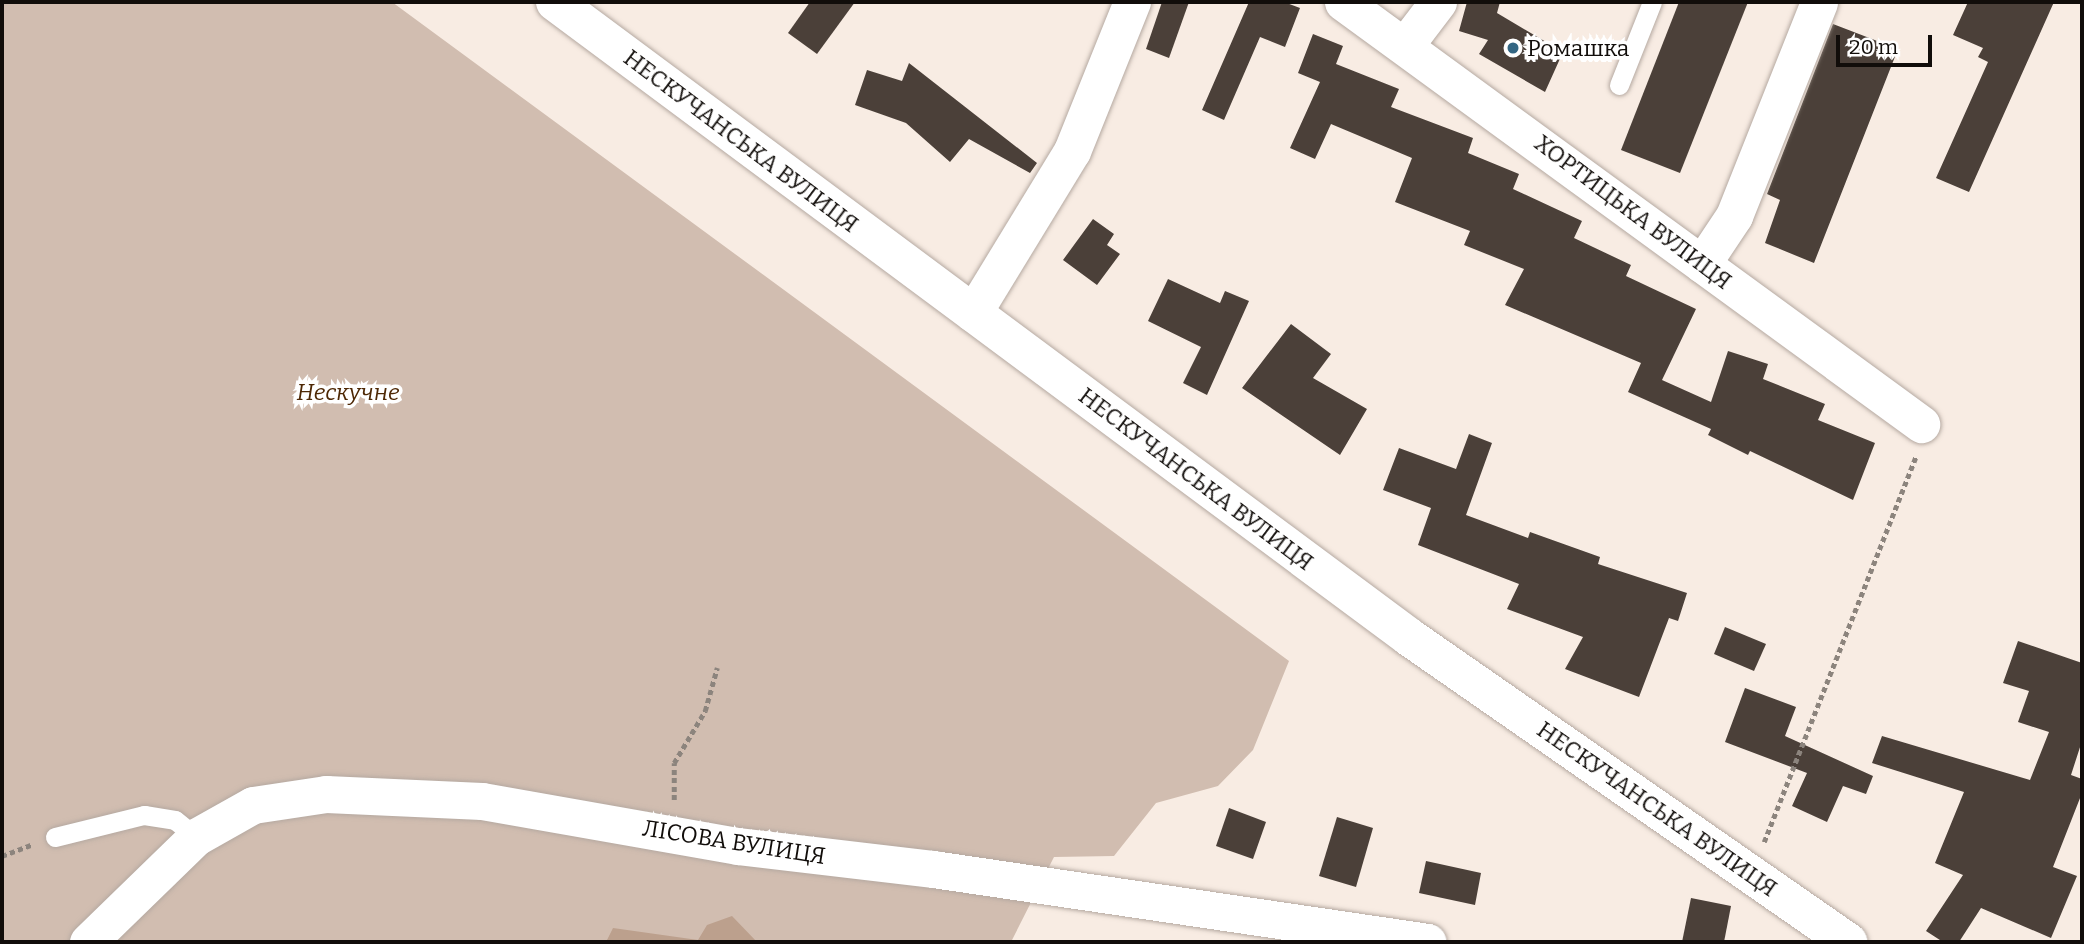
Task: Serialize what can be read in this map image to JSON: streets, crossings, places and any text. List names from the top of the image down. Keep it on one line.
{"streets":{"street":["НЕСКУЧАНСЬКА ВУЛИЦЯ","ХОРТИЦЬКА ВУЛИЦЯ","ЛІСОВА ВУЛИЦЯ"]},"parks":["Нескучне"],"places":["Ромашка"],"scale_bar":"20 m"}
